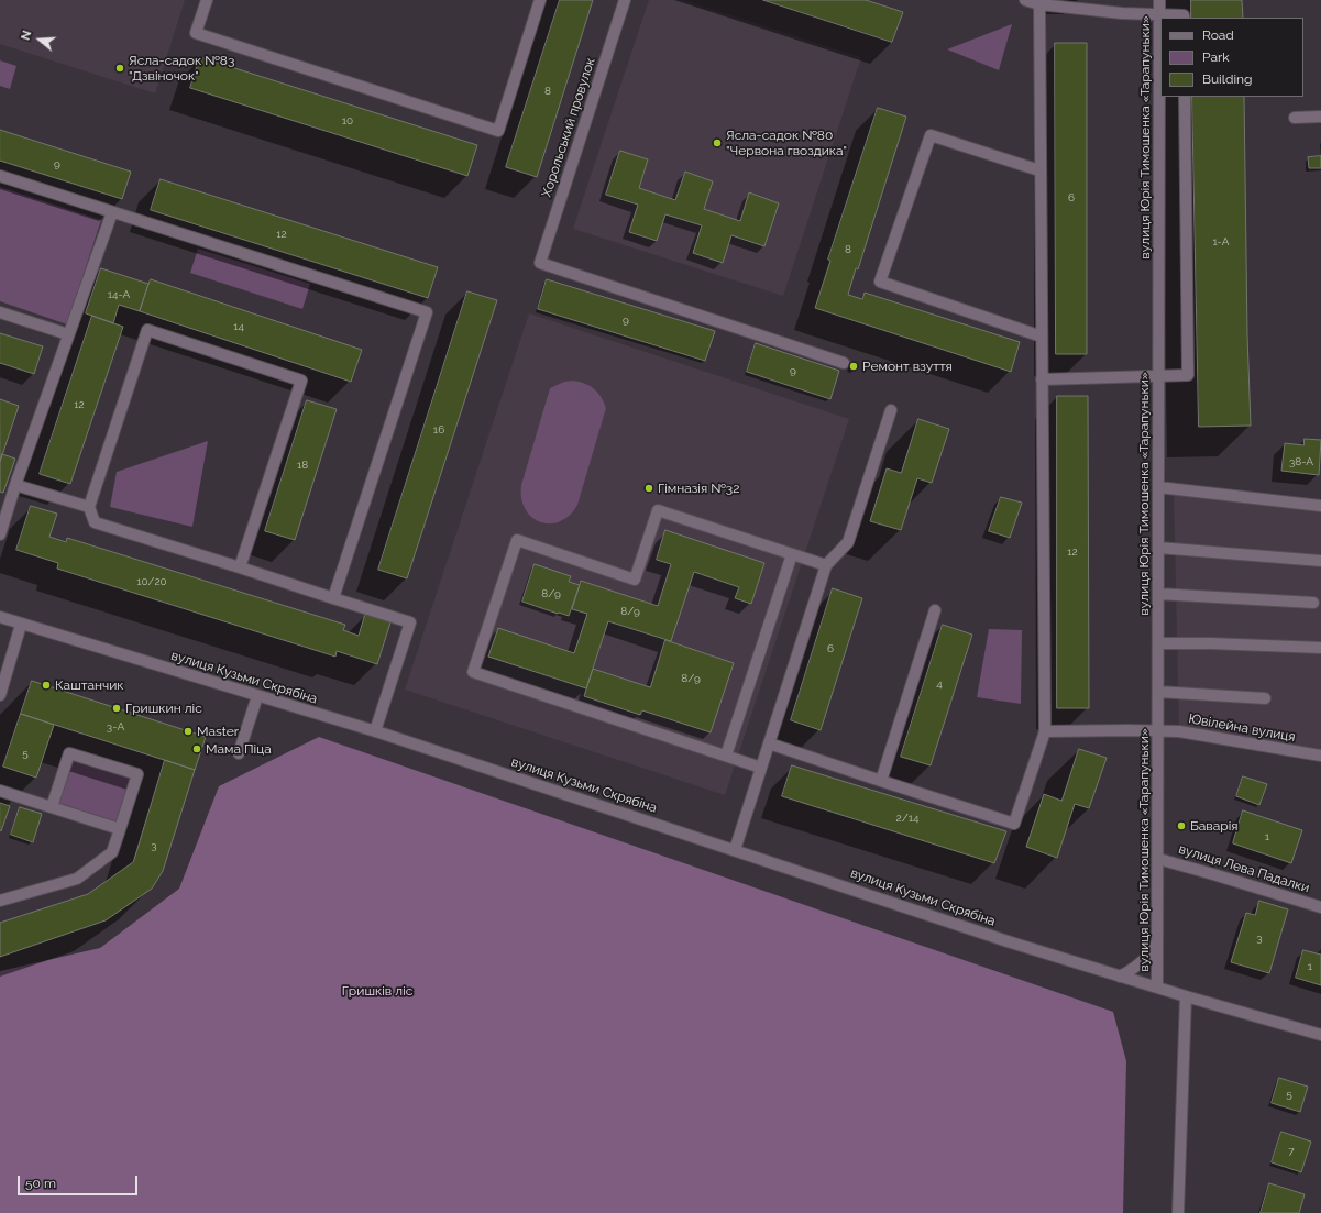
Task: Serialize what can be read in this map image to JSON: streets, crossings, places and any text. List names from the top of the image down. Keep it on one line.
{"streets":{"street":["Хорольський провулок","вулиця Юрія Тимошенка «Тарапуньки»","вулиця Кузьми Скрябіна","Ювілейна вулиця","вулиця Лева Падалки"]},"crossings":[["вулиця Юрія Тимошенка «Тарапуньки»","вулиця Кузьми Скрябіна"],["вулиця Юрія Тимошенка «Тарапуньки»","Ювілейна вулиця"],["вулиця Юрія Тимошенка «Тарапуньки»","вулиця Лева Падалки"]],"parks":["Гришків ліс"],"places":["Ясла-садок №83 \"Дзвіночок\"","Ясла-садок №80 \"Червона гвоздика\"","Ремонт взуття","Гімназія №32","Каштанчик","Гришкин ліс","Master","Мама Піца","Баварія"],"house_numbers":["8","10","9","6","12","1-А","8","14-А","9","14","9","12","16","38-А","18","12","10/20","8/9","8/9","6","8/9","4","3-А","5","2/14","1","3","3","1","5","7"],"legend":["Road","Park","Building"],"scale_bar":"50 m","north":"left"}
